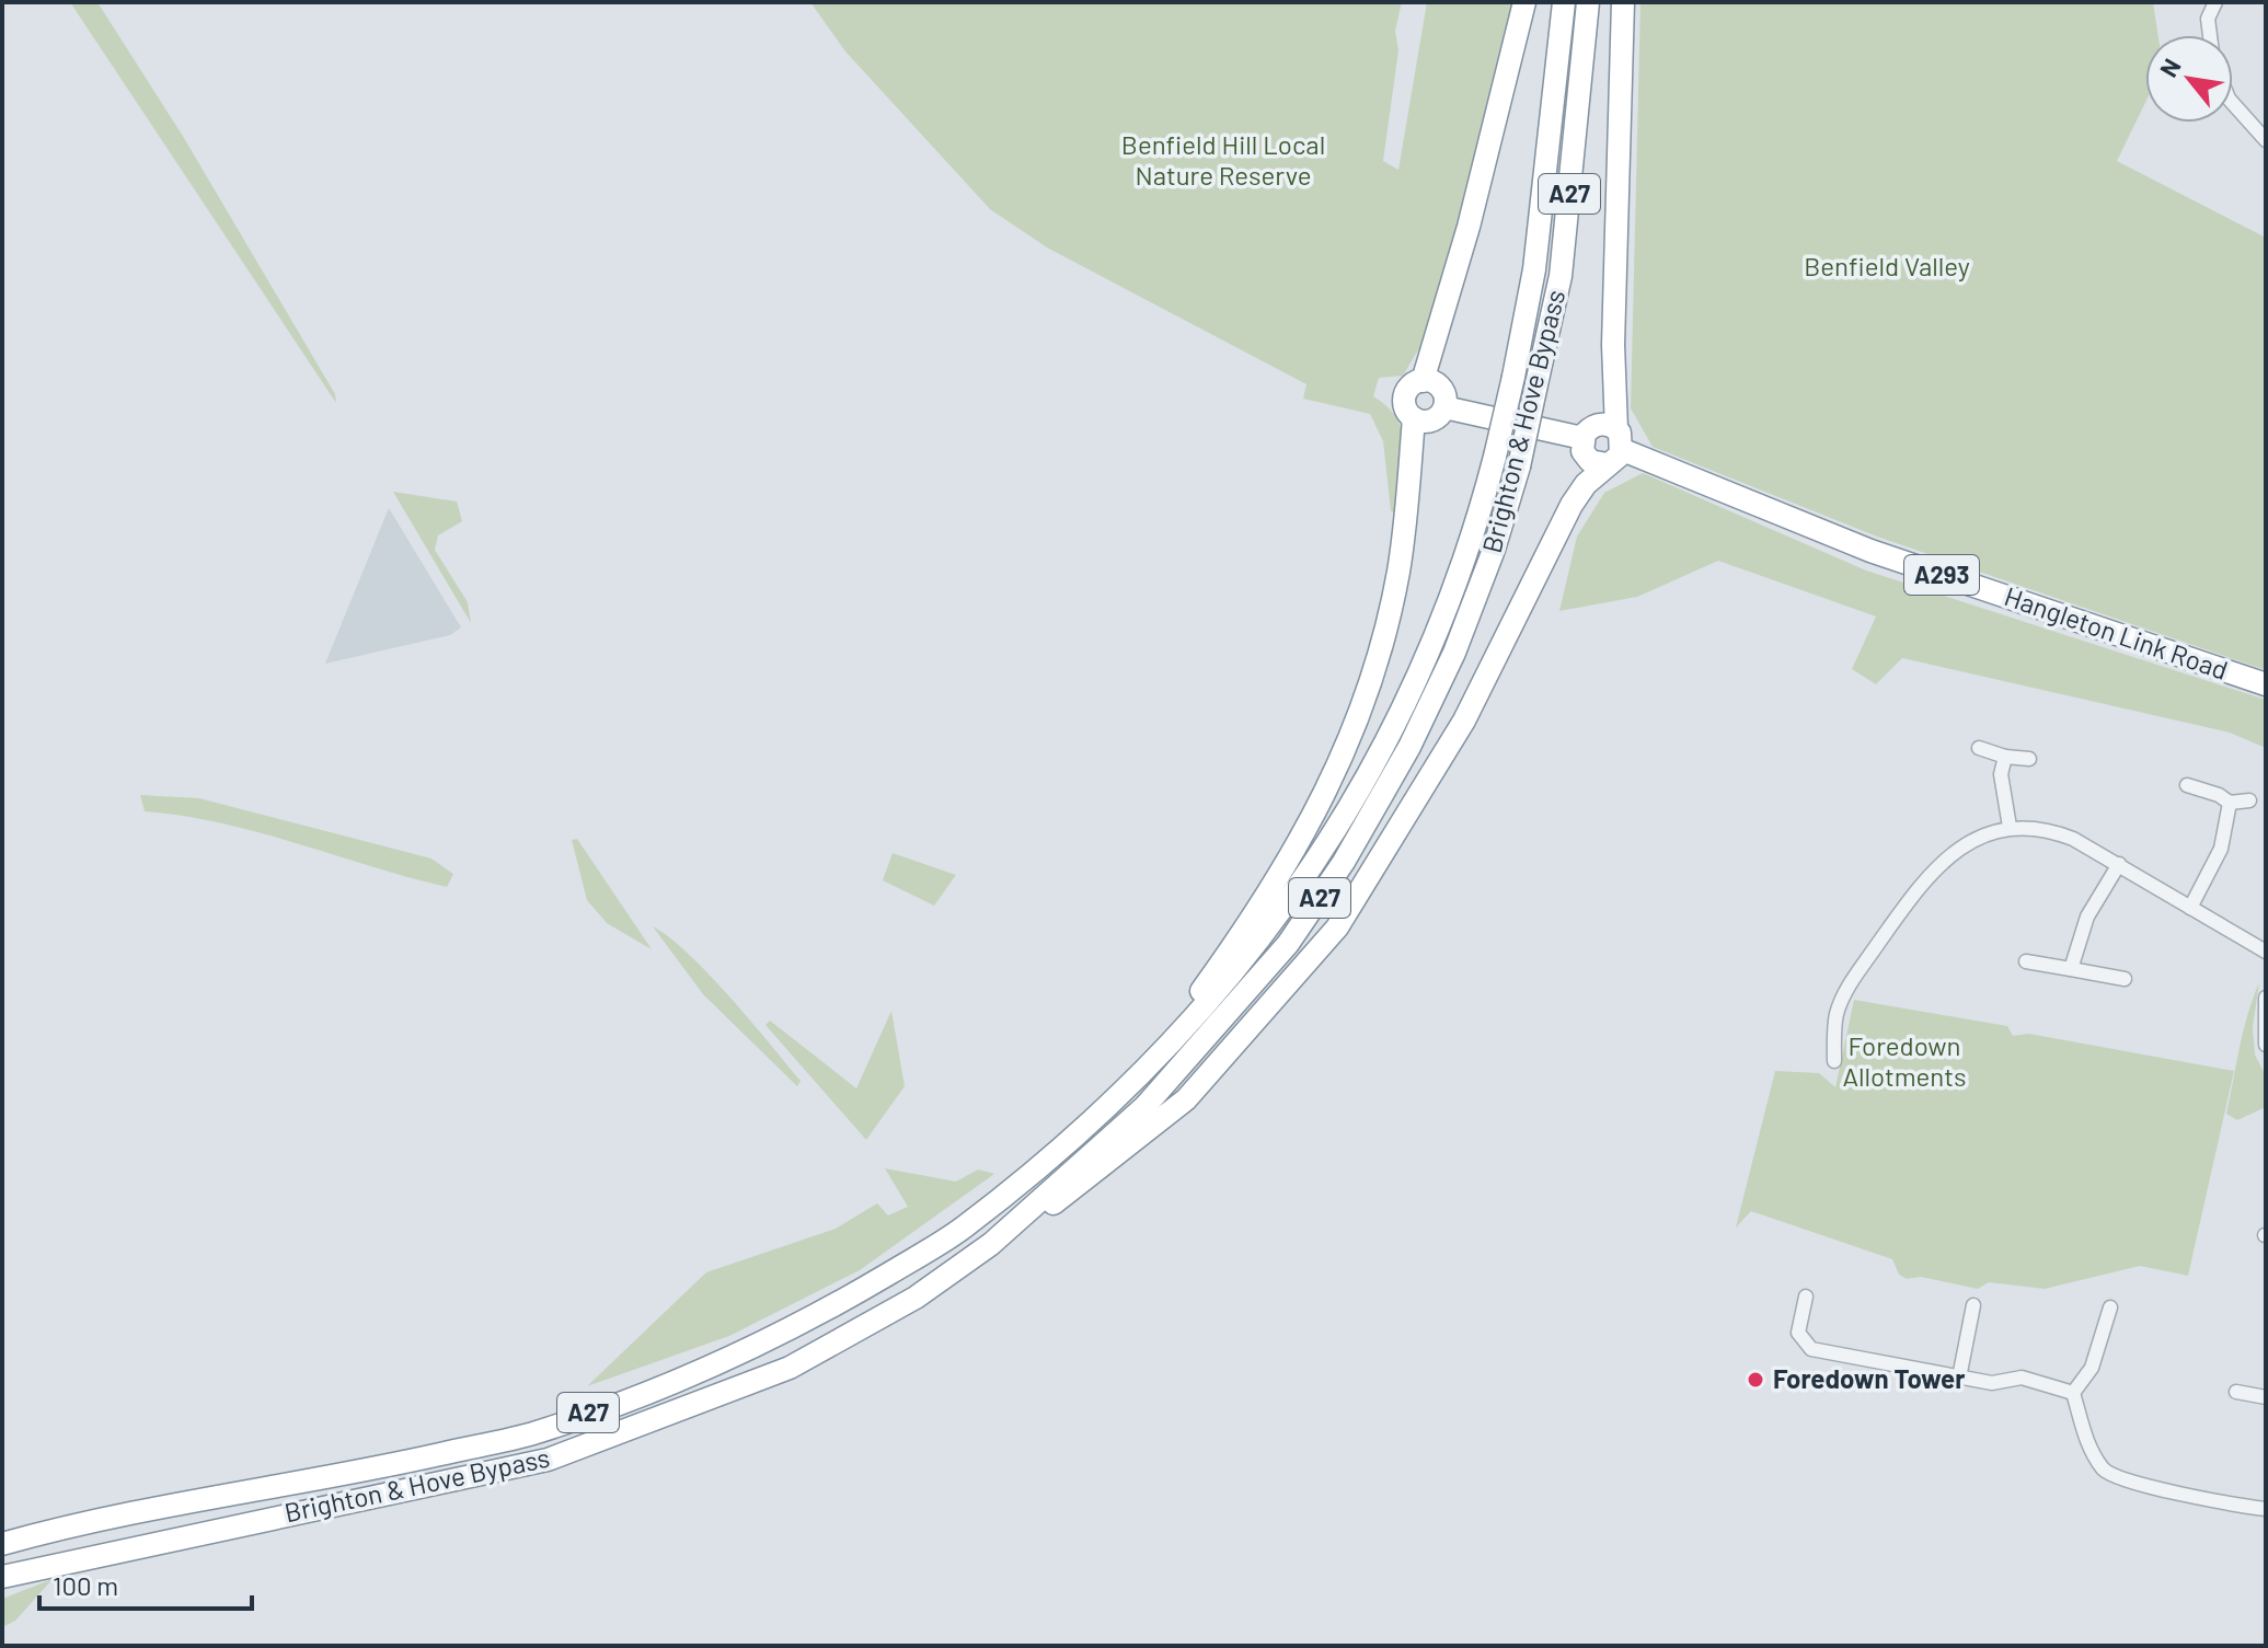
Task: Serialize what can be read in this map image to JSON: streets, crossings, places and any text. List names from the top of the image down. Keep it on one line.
{"streets":{"highway":["A27","Brighton & Hove Bypass","A293","Hangleton Link Road"]},"crossings":[["A27","Brighton & Hove Bypass"],["A27","Hangleton Link Road"]],"parks":["Benfield Hill Local Nature Reserve","Benfield Valley","Foredown Allotments"],"places":["Foredown Tower"],"scale_bar":"100 m","north":"top left"}
